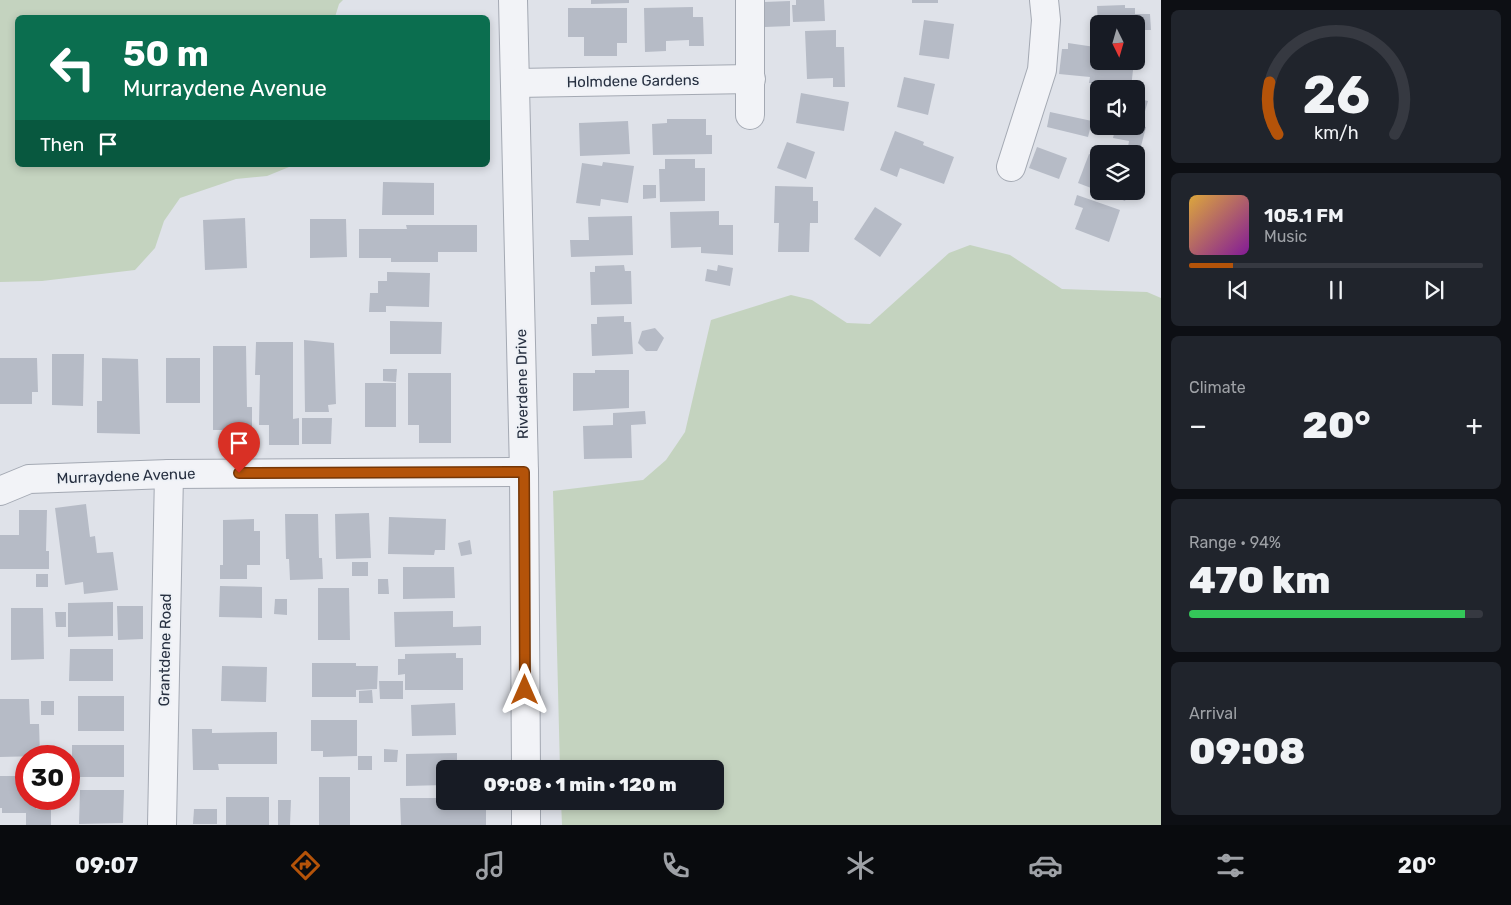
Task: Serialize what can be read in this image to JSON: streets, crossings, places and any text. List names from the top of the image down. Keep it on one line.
{"streets":{"street":["Holmdene Gardens","Riverdene Drive","Murraydene Avenue","Grantdene Road"]},"crossings":[["Holmdene Gardens","Riverdene Drive"],["Riverdene Drive","Murraydene Avenue"],["Murraydene Avenue","Grantdene Road"]],"north":"bottom","page":{"turn":["50 m","Murraydene Avenue"],"then":"Then","song":["105.1 FM","Music"],"tile":["Climate",["Range · 94%","470 km"],["Arrival","09:08"]],"heat":["−","20°","+"],"limit":"30","trip":"09:08 · 1 min · 120 m","tabs":["09:07","20°"],"gauge":["26","km/h"]}}
